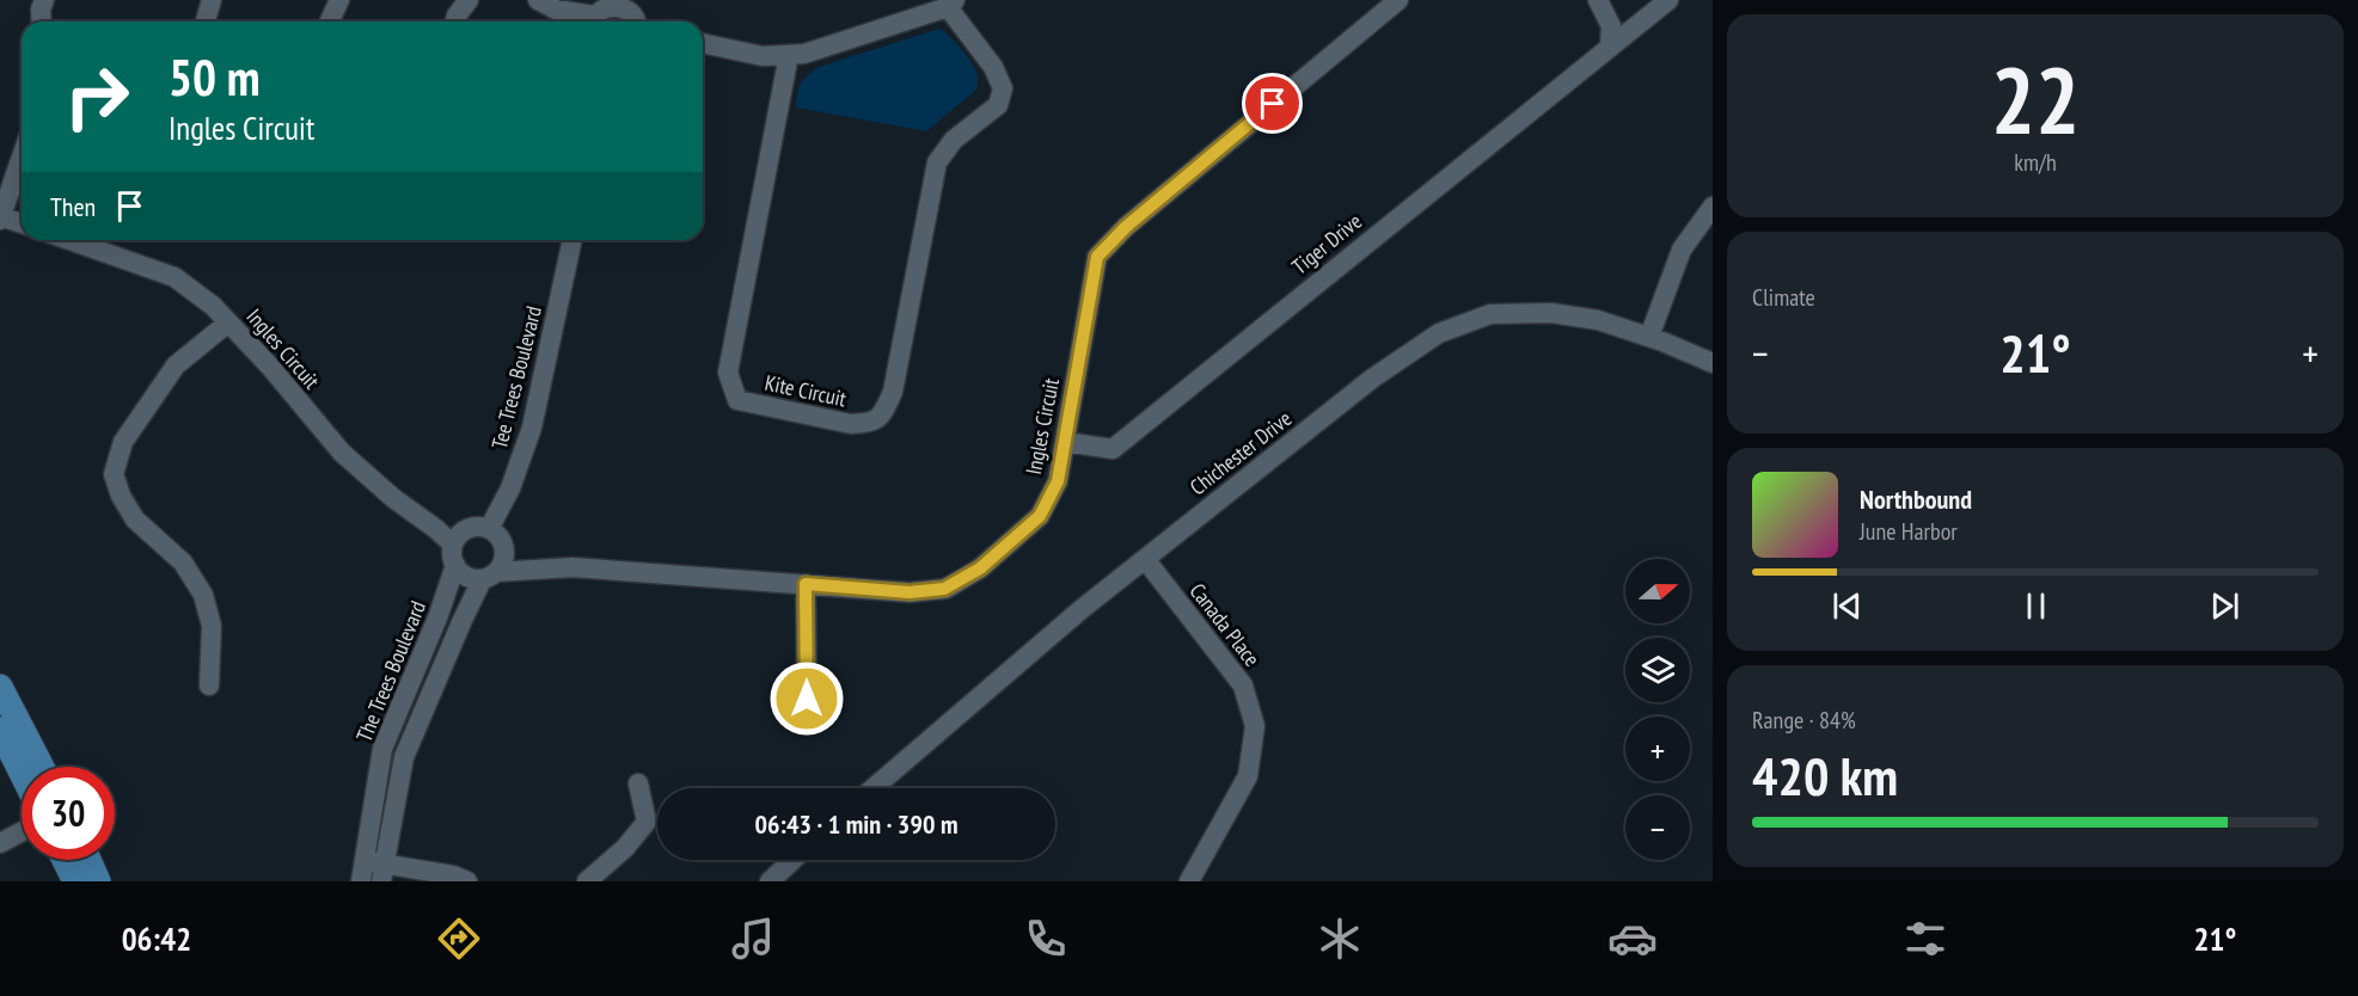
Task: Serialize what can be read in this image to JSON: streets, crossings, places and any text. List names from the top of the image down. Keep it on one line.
{"streets":{"street":["Tiger Drive","Ingles Circuit","Tee Trees Boulevard","Kite Circuit","Chichester Drive","Canada Place","The Trees Boulevard"]},"crossings":[["Tiger Drive","Ingles Circuit"],["Ingles Circuit","Tee Trees Boulevard"],["Ingles Circuit","The Trees Boulevard"],["Tee Trees Boulevard","The Trees Boulevard"],["Chichester Drive","Canada Place"]],"north":"right","page":{"tile":[["22","km/h"],"Climate",["Range · 84%","420 km"]],"turn":["50 m","Ingles Circuit"],"then":"Then","heat":["−","21°","+"],"song":["Northbound","June Harbor"],"map_buttons":["+","−"],"limit":"30","trip":"06:43 · 1 min · 390 m","tabs":["06:42","21°"]}}
